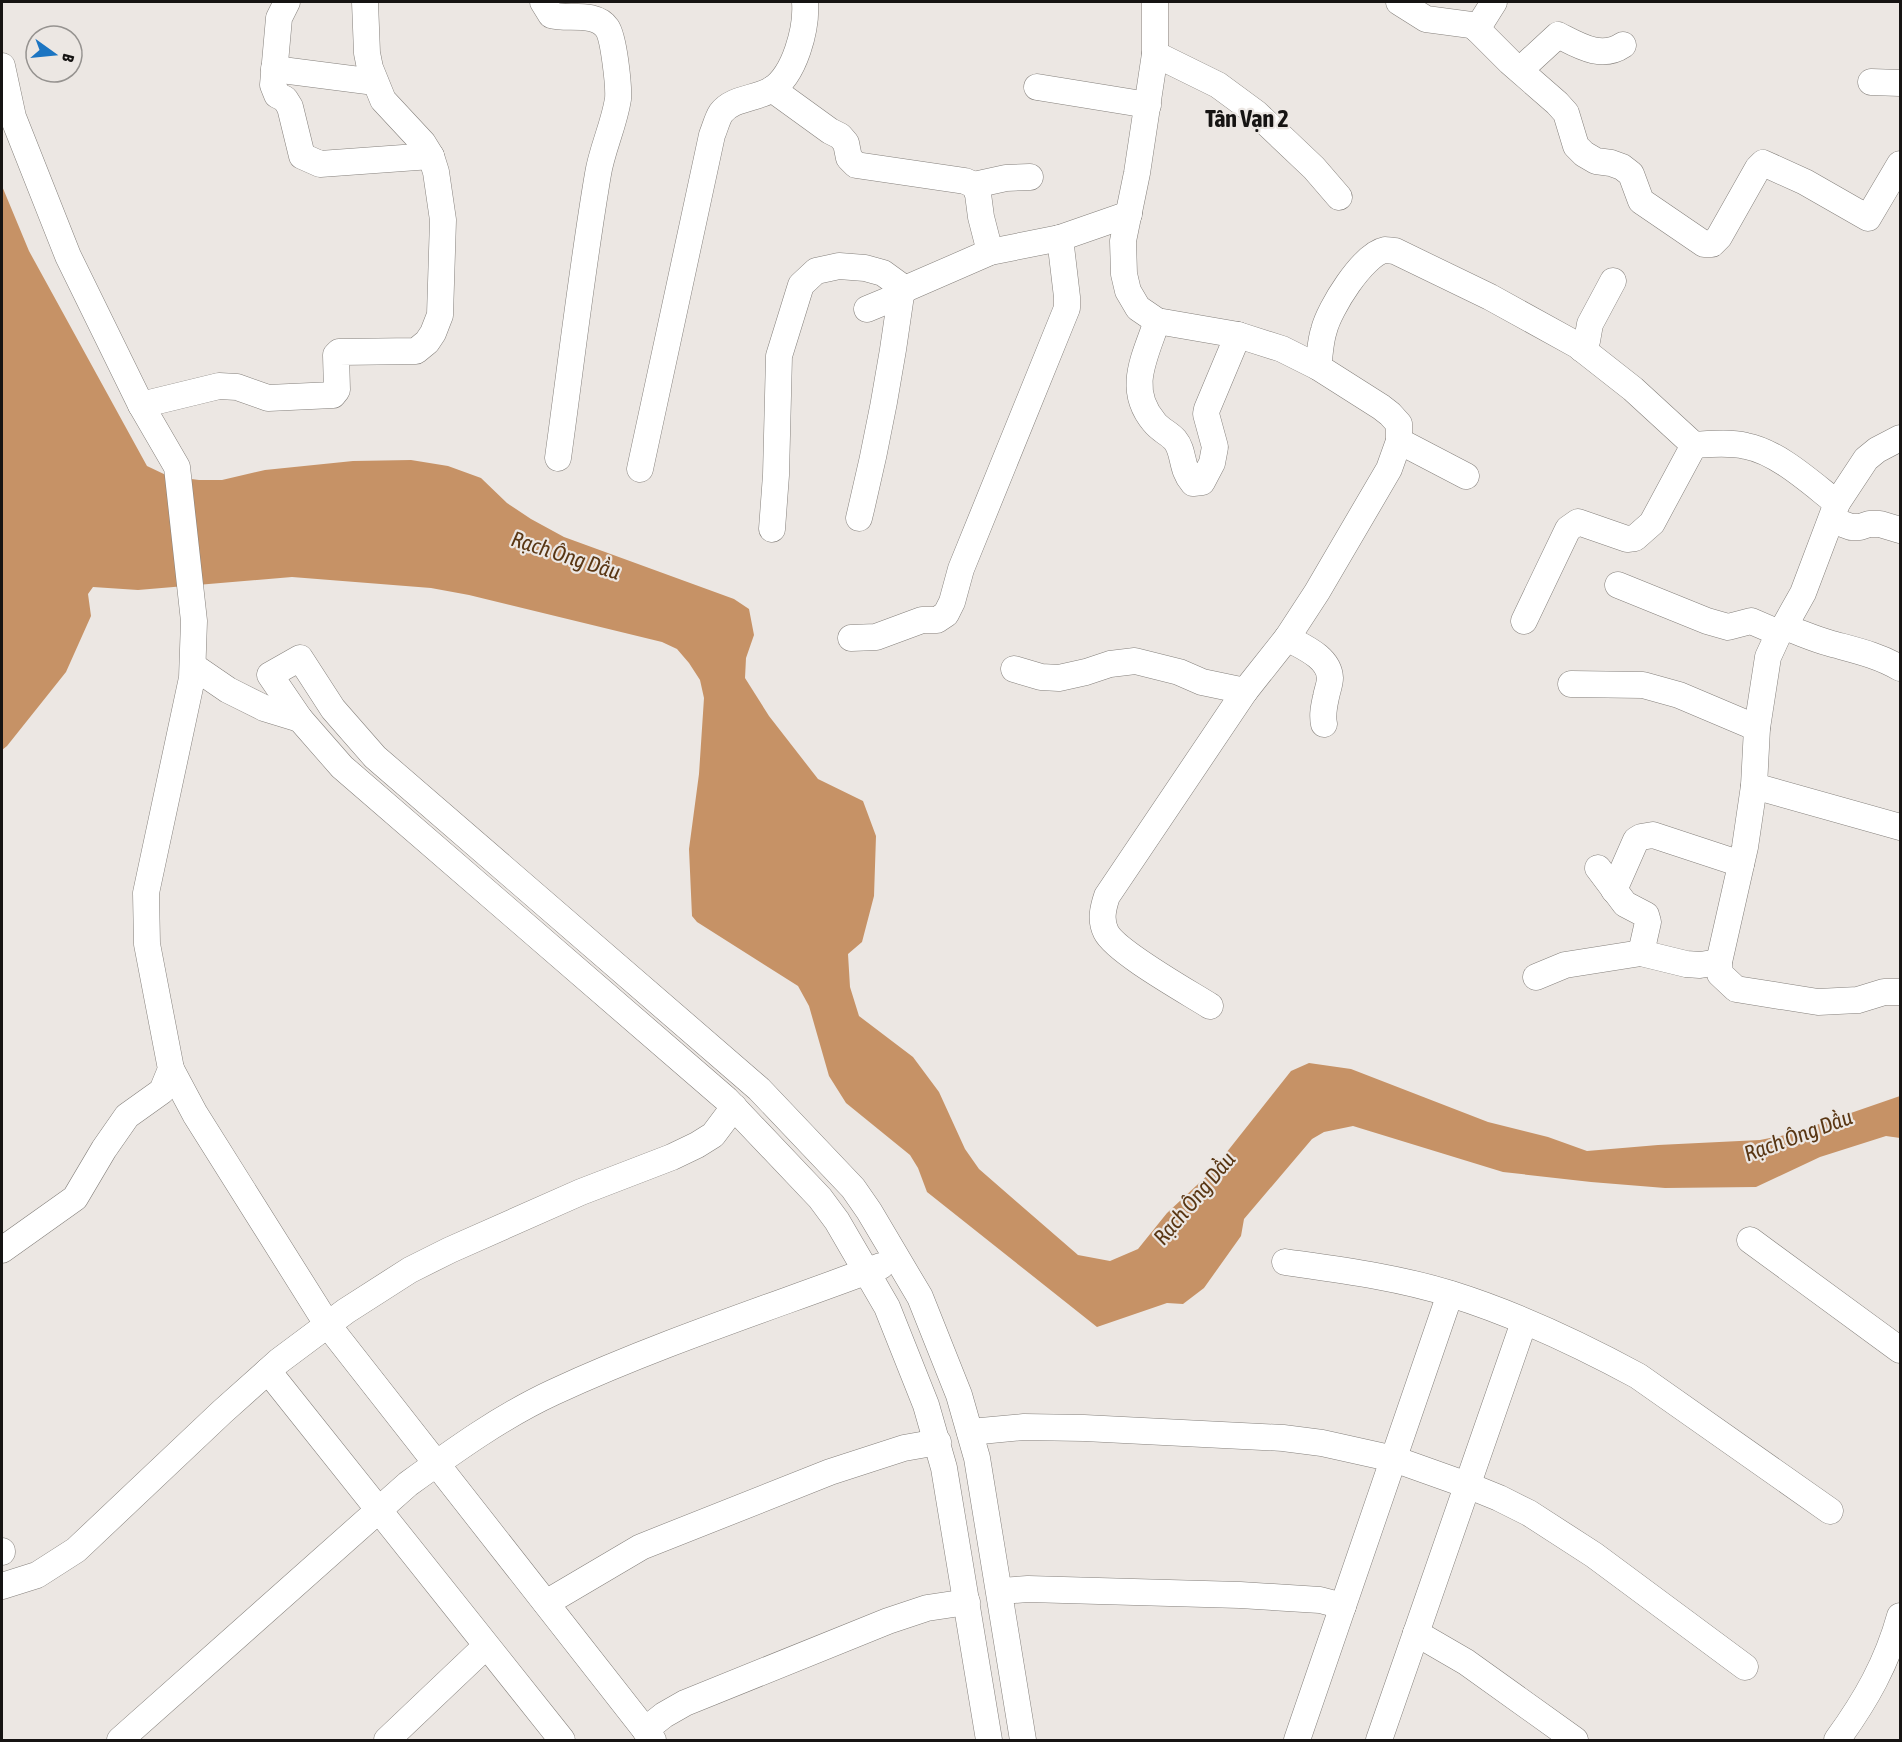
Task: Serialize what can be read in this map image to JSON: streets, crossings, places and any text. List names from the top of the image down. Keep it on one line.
{"districts":["Tân Vạn 2"],"water":["Rạch Ông Dầu"],"north":"right"}
